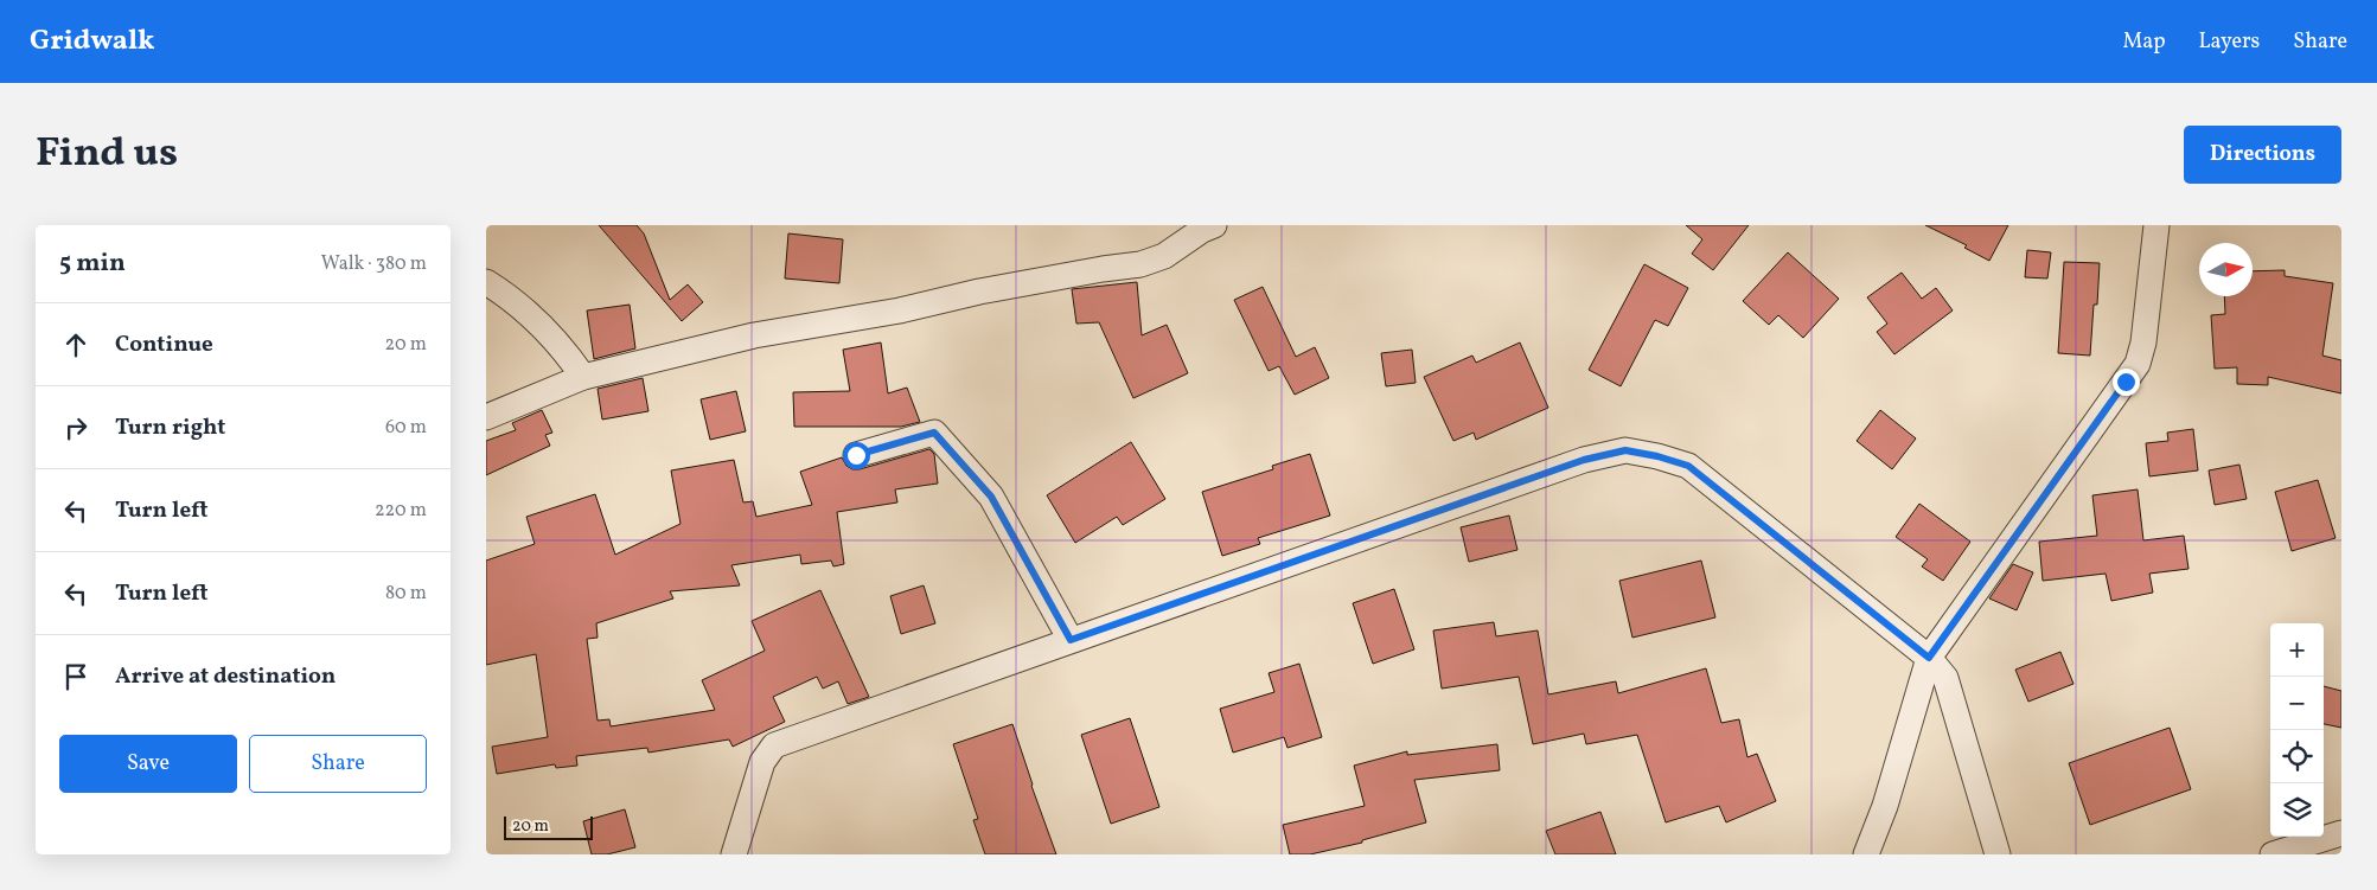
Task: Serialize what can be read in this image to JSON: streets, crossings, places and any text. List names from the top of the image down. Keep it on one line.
{"scale_bar":"20 m","north":"right","page":{"header":"Gridwalk","nav":["Map","Layers","Share"],"title":"Find us","buttons":["Directions",["Save","Share"]],"heading":["5 min","Walk · 380 m"],"list":[["Continue","20 m"],["Turn right","60 m"],["Turn left","220 m"],["Turn left","80 m"],"Arrive at destination"],"map_buttons":["+","−"],"scale":"20 m"}}
